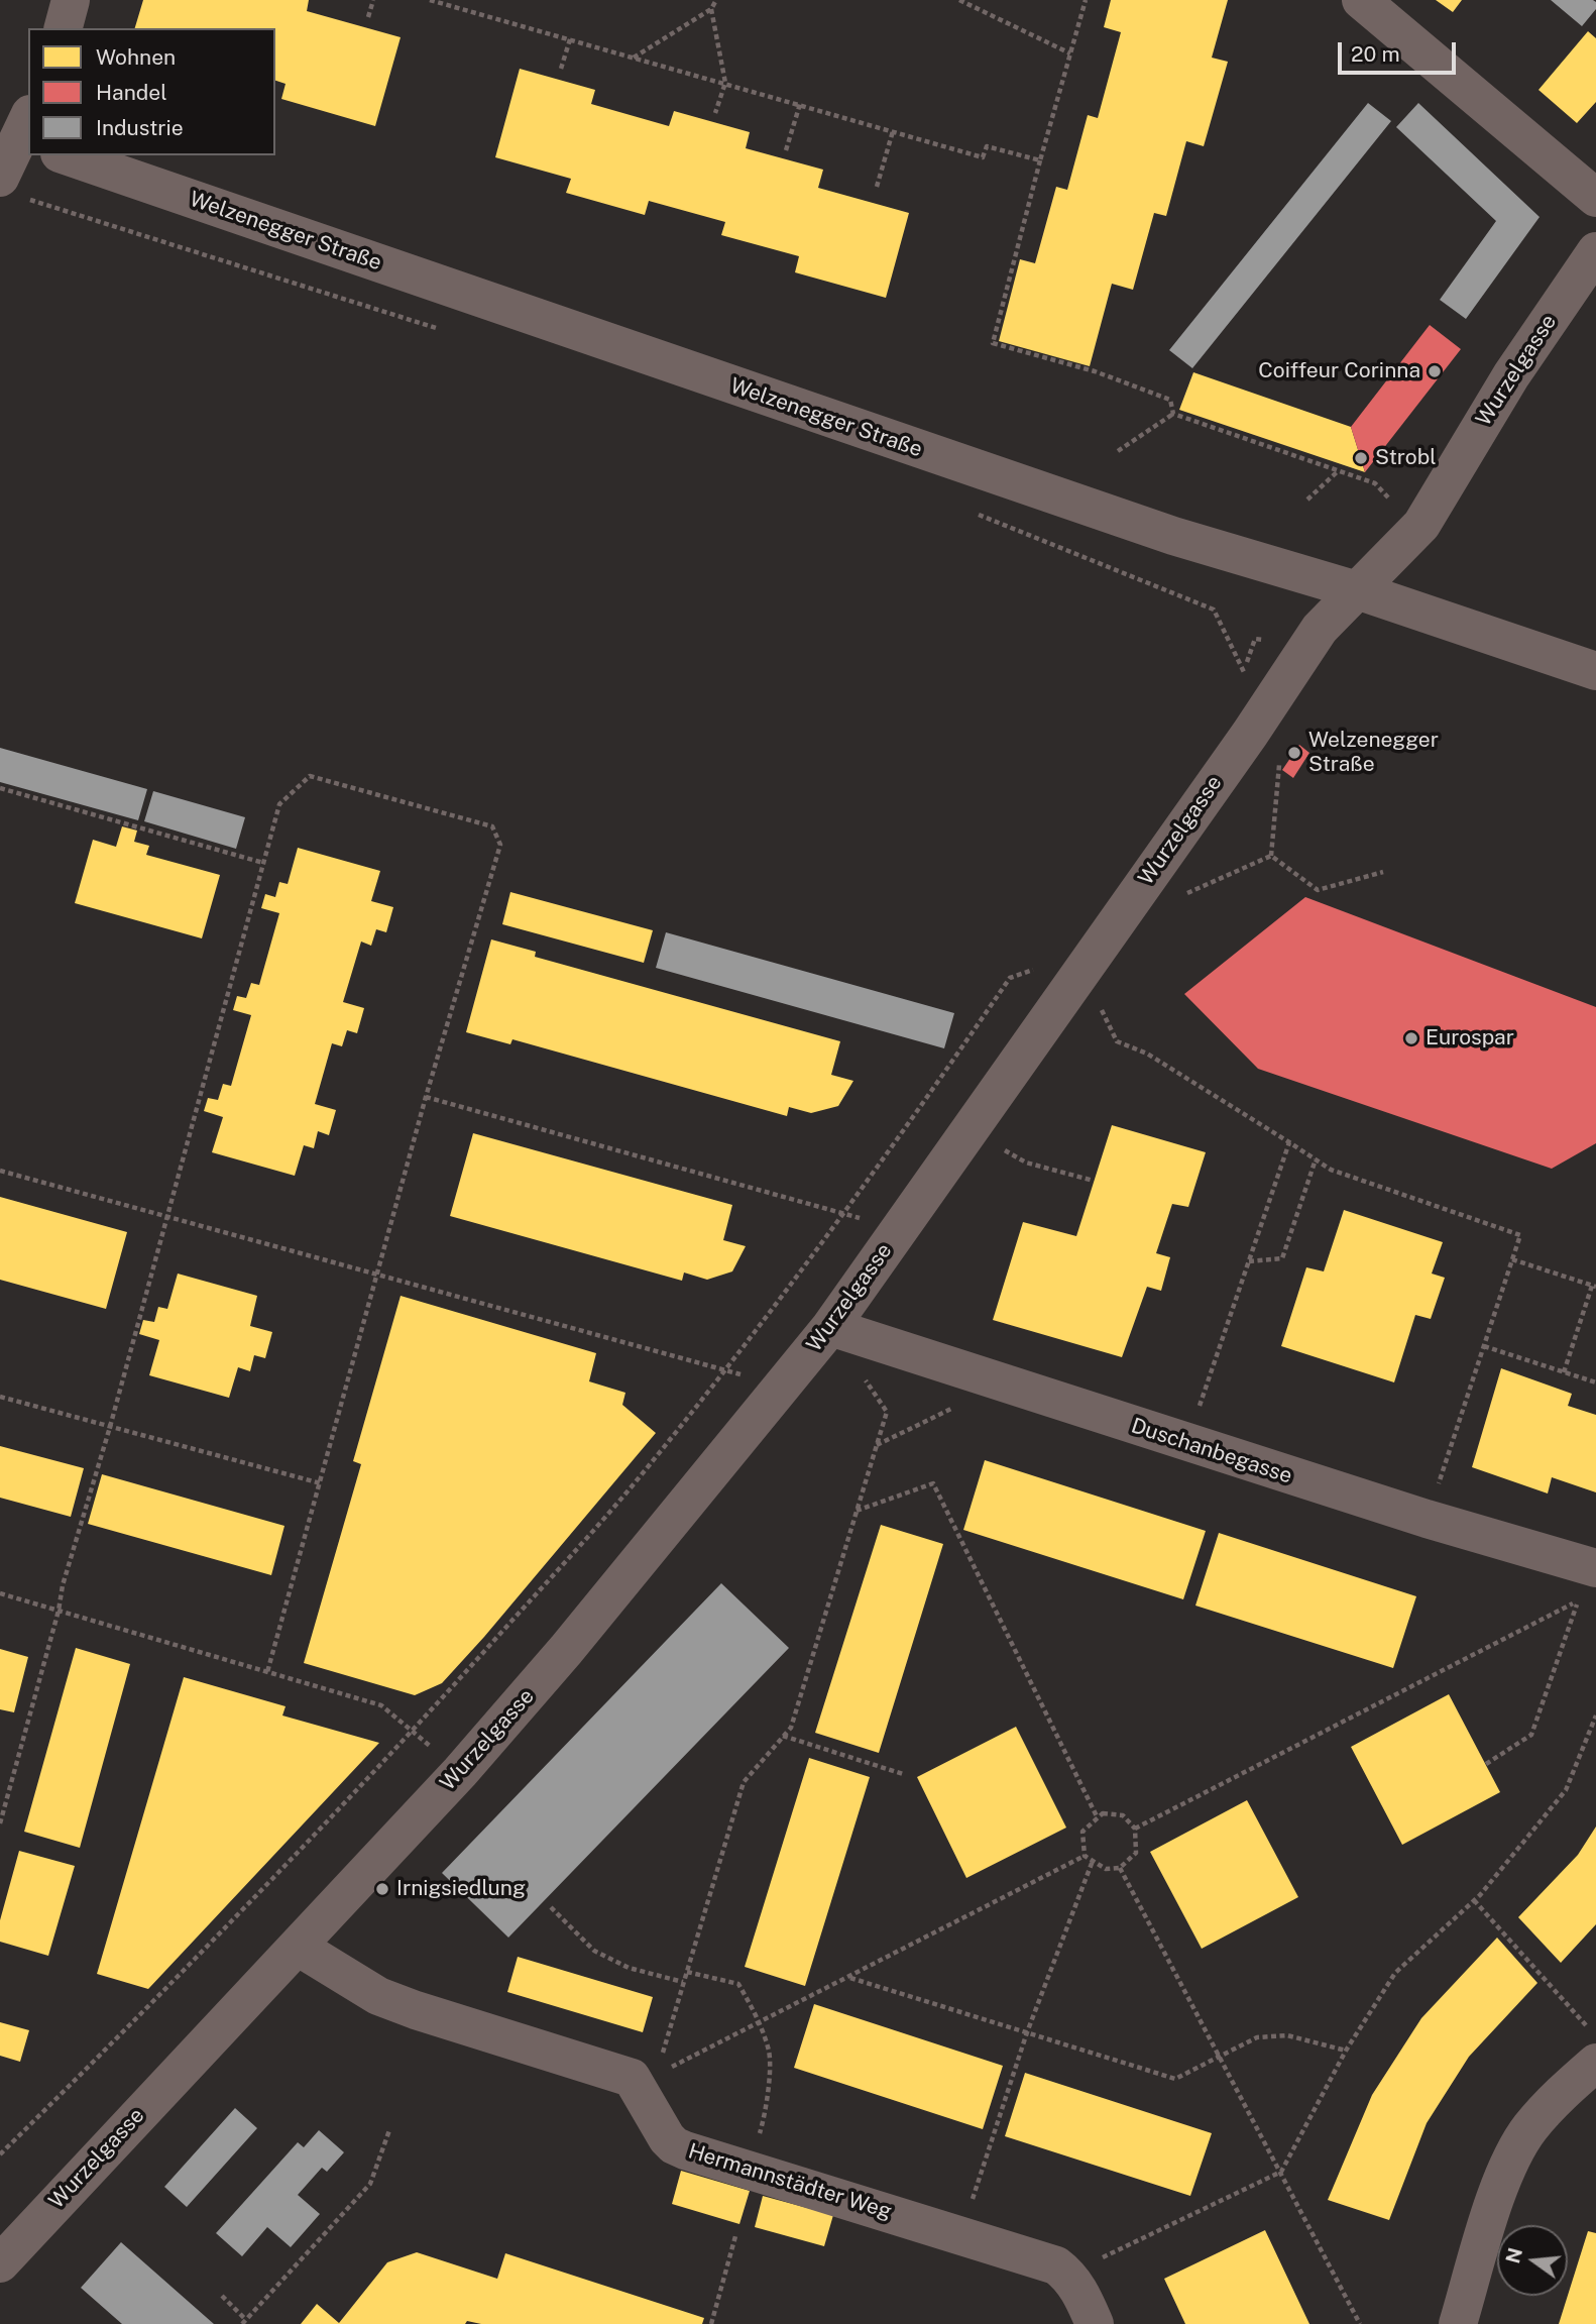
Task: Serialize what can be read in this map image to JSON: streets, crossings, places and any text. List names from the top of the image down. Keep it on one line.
{"streets":{"street":["Welzenegger Straße","Wurzelgasse","Duschanbegasse","Hermannstädter Weg"]},"crossings":[["Welzenegger Straße","Wurzelgasse"],["Wurzelgasse","Duschanbegasse"],["Wurzelgasse","Hermannstädter Weg"]],"places":["Coiffeur Corinna","Strobl","Welzenegger Straße","Eurospar","Irnigsiedlung"],"legend":["Wohnen","Handel","Industrie"],"scale_bar":"20 m","north":"left"}
